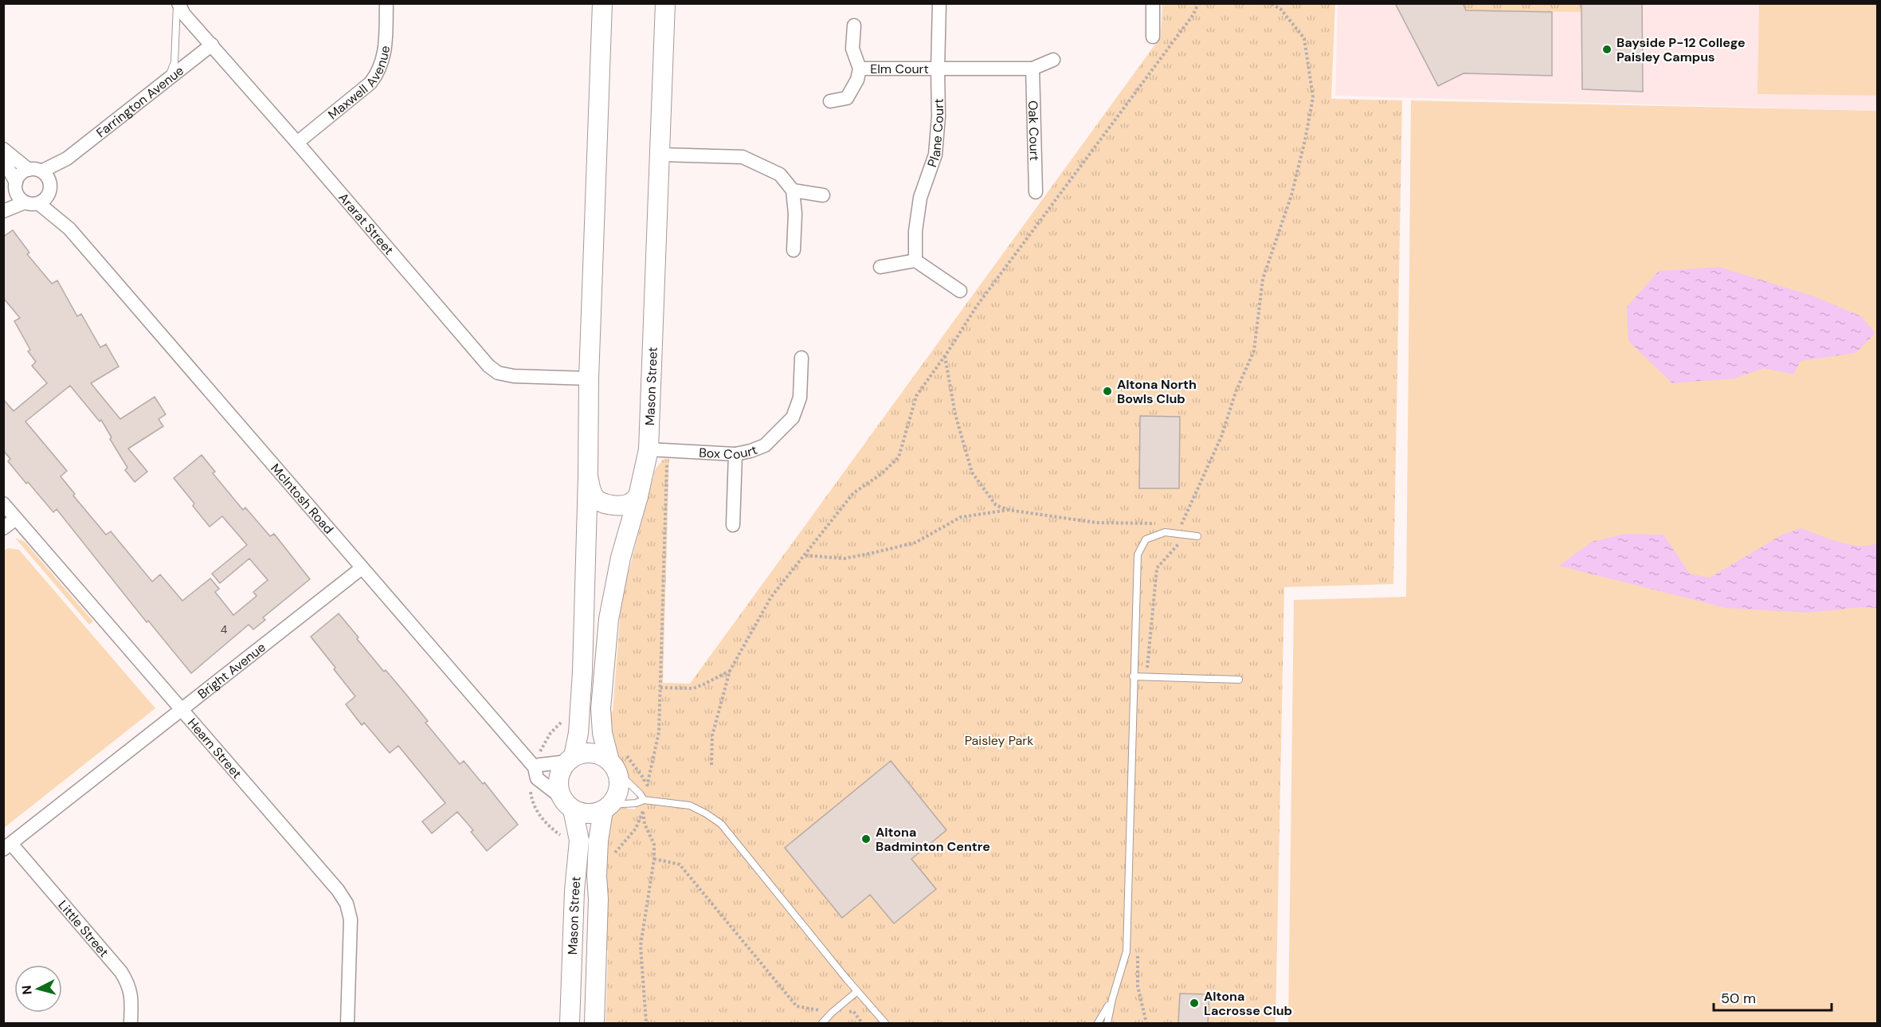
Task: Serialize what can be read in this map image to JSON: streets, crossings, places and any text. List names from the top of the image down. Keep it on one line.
{"streets":{"street":["Elm Court","Maxwell Avenue","Farrington Avenue","Oak Court","Plane Court","Ararat Street","Mason Street","Box Court","McIntosh Road","Bright Avenue","Hearn Street","Little Street"]},"crossings":[["Elm Court","Plane Court"],["Maxwell Avenue","Ararat Street"],["Farrington Avenue","Ararat Street"],["Farrington Avenue","McIntosh Road"],["Mason Street","Box Court"],["Mason Street","McIntosh Road"],["McIntosh Road","Bright Avenue"],["Bright Avenue","Hearn Street"],["Bright Avenue","Little Street"]],"parks":["Paisley Park"],"places":["Bayside P-12 College Paisley Campus","Altona North Bowls Club","Altona Badminton Centre","Altona Lacrosse Club"],"house_numbers":["4"],"scale_bar":"50 m","north":"left"}
